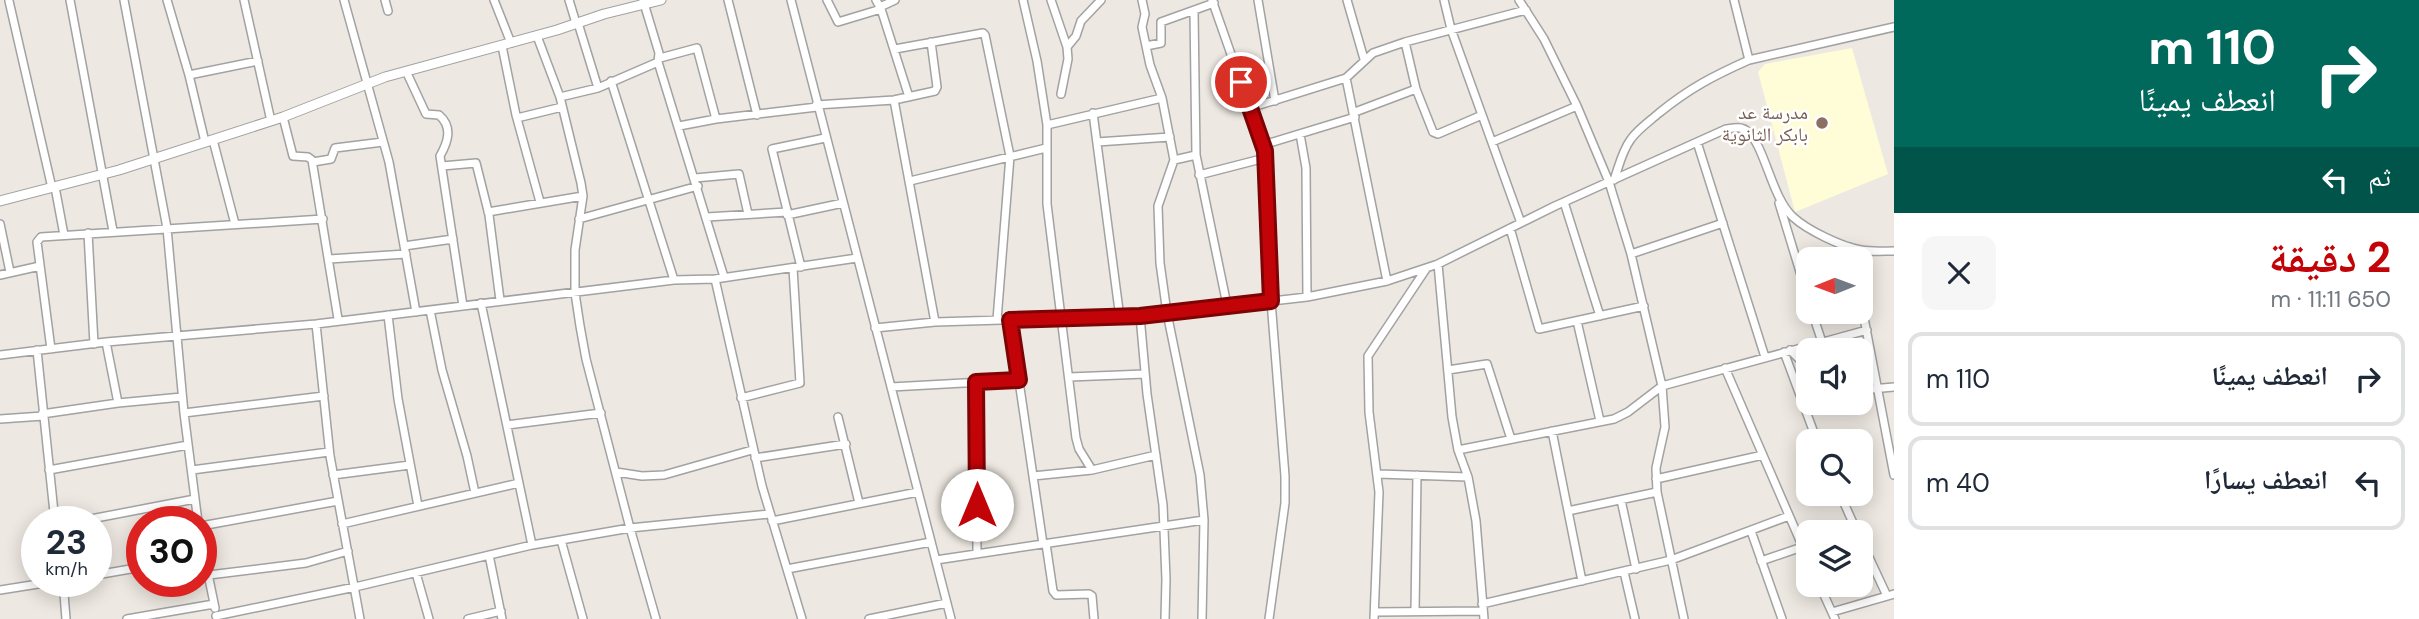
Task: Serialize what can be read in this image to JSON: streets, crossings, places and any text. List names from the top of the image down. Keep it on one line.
{"places":["مدرسة عد بابكر الثانوية"],"north":"left","page":{"turn":["110 m","انعطف يمينًا"],"then":"ثم","heading":["2 دقيقة","650 m · 11:11"],"list":[{"name":"انعطف يمينًا","value":"110 m"},{"name":"انعطف يسارًا","value":"40 m"}],"speed":"23 km/h","limit":"30"}}
